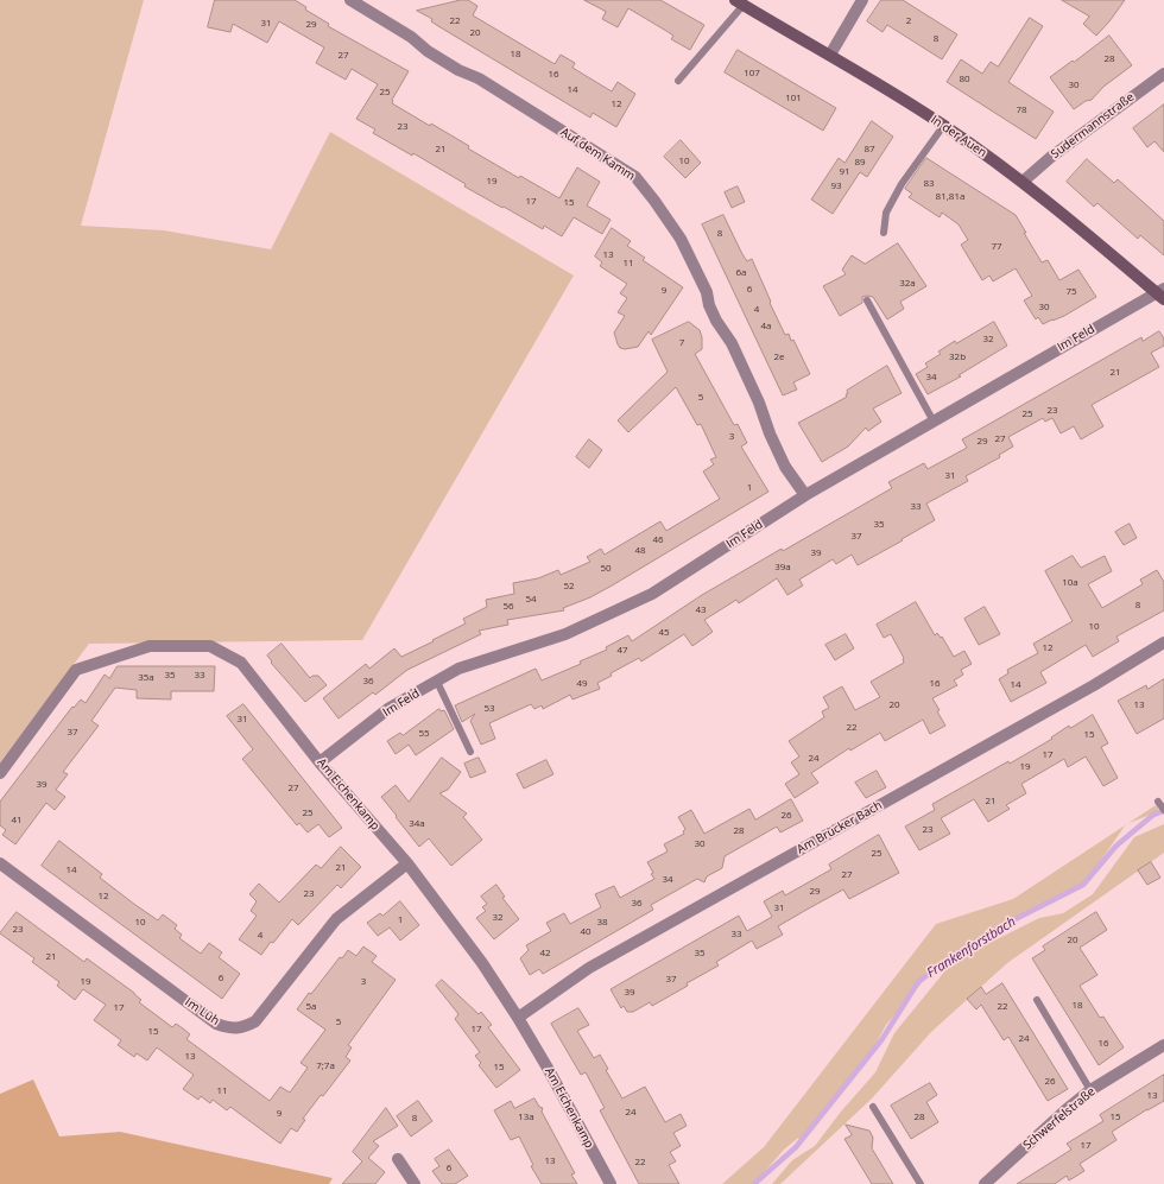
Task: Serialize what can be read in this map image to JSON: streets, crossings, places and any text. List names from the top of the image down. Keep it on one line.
{"streets":{"street":["Sudermannstraße","In der Auen","Auf dem Kamm","Im Feld","Am Eichenkamp","Am Brücker Bach","Im Lüh","Schwerfelstraße"]},"crossings":[["Sudermannstraße","In der Auen"],["In der Auen","Im Feld"],["Auf dem Kamm","Im Feld"],["Im Feld","Am Eichenkamp"],["Am Eichenkamp","Am Brücker Bach"],["Am Eichenkamp","Im Lüh"]],"water":["Frankenforstbach"],"house_numbers":["22","2","31","29","20","8","18","27","28","107","16","80","30","14","25","101","12","78","23","21","87","10","89","91","19","83","93","81,81a","17","15","8","77","13","11","6a","32a","6","9","75","30","4","4a","32","7","2e","32b","21","34","5","23","25","3","27","29","31","1","33","35","37","46","48","39","39a","50","10a","52","54","8","56","43","10","45","12","47","35","33","35a","36","49","16","14","20","13","53","31","22","37","55","15","17","24","19","39","27","21","25","26","41","34a","23","28","30","25","21","14","27","34","29","23","12","36","31","32","1","10","38","23","40","33","4","20","42","35","21","6","37","19","3","39","18","5a","22","17","5","17","15","24","16","13","7;7a","15","26","11","13","24","9","13a","28","15","8","17","13","22","6"]}
